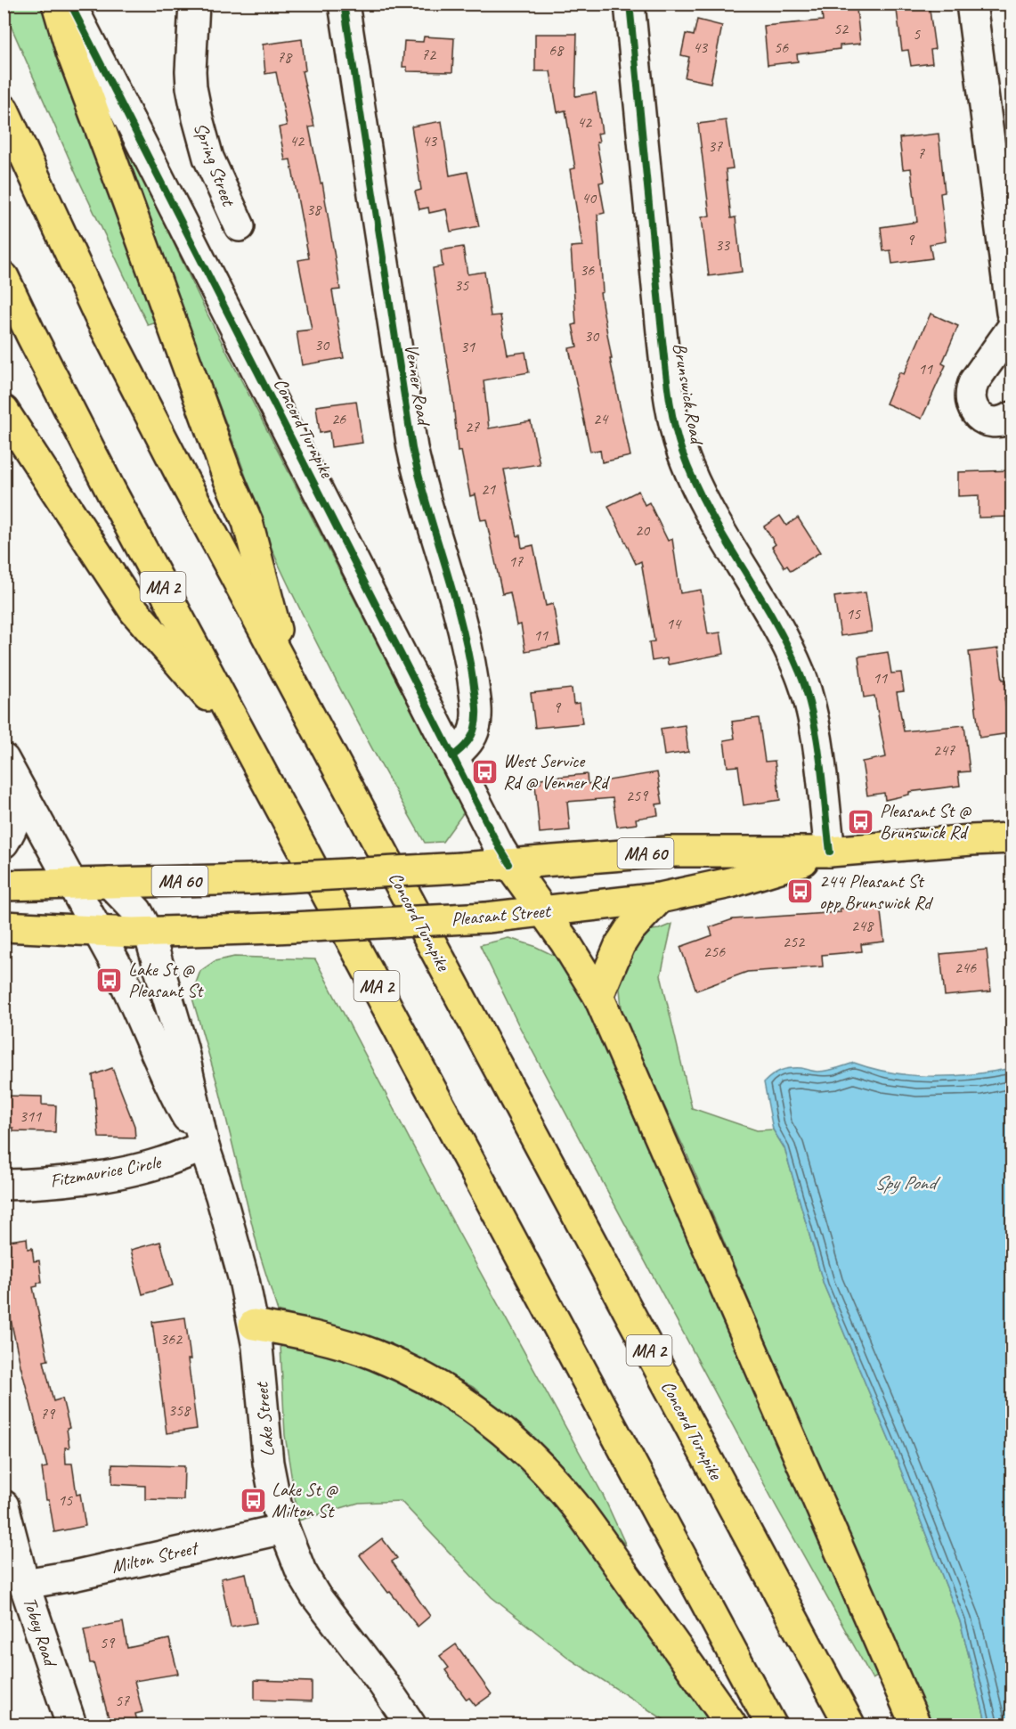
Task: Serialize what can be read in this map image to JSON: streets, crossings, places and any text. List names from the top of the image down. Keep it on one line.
{"streets":{"main road":["Concord Turnpike","MA 2","MA 60","Pleasant Street"],"street":["Spring Street","Venner Road","Brunswick Road","Fitzmaurice Circle","Lake Street","Milton Street","Tobey Road"]},"crossings":[["Venner Road","Concord Turnpike"],["Brunswick Road","Pleasant Street"],["Concord Turnpike","Pleasant Street"],["Pleasant Street","Lake Street"],["Fitzmaurice Circle","Lake Street"],["Lake Street","Milton Street"],["Milton Street","Tobey Road"]],"water":["Spy Pond"],"places":{"bus stop":["West Service Rd @ Venner Rd","Pleasant St @ Brunswick Rd","244 Pleasant St opp Brunswick Rd","Lake St @ Pleasant St","Lake St @ Milton St"]},"house_numbers":["52","5","43","56","68","72","78","42","42","43","37","7","40","38","9","33","36","35","30","30","31","11","26","24","27","21","20","17","15","14","11","11","9","247","259","248","252","256","246","311","362","358","79","15","59","57"]}
